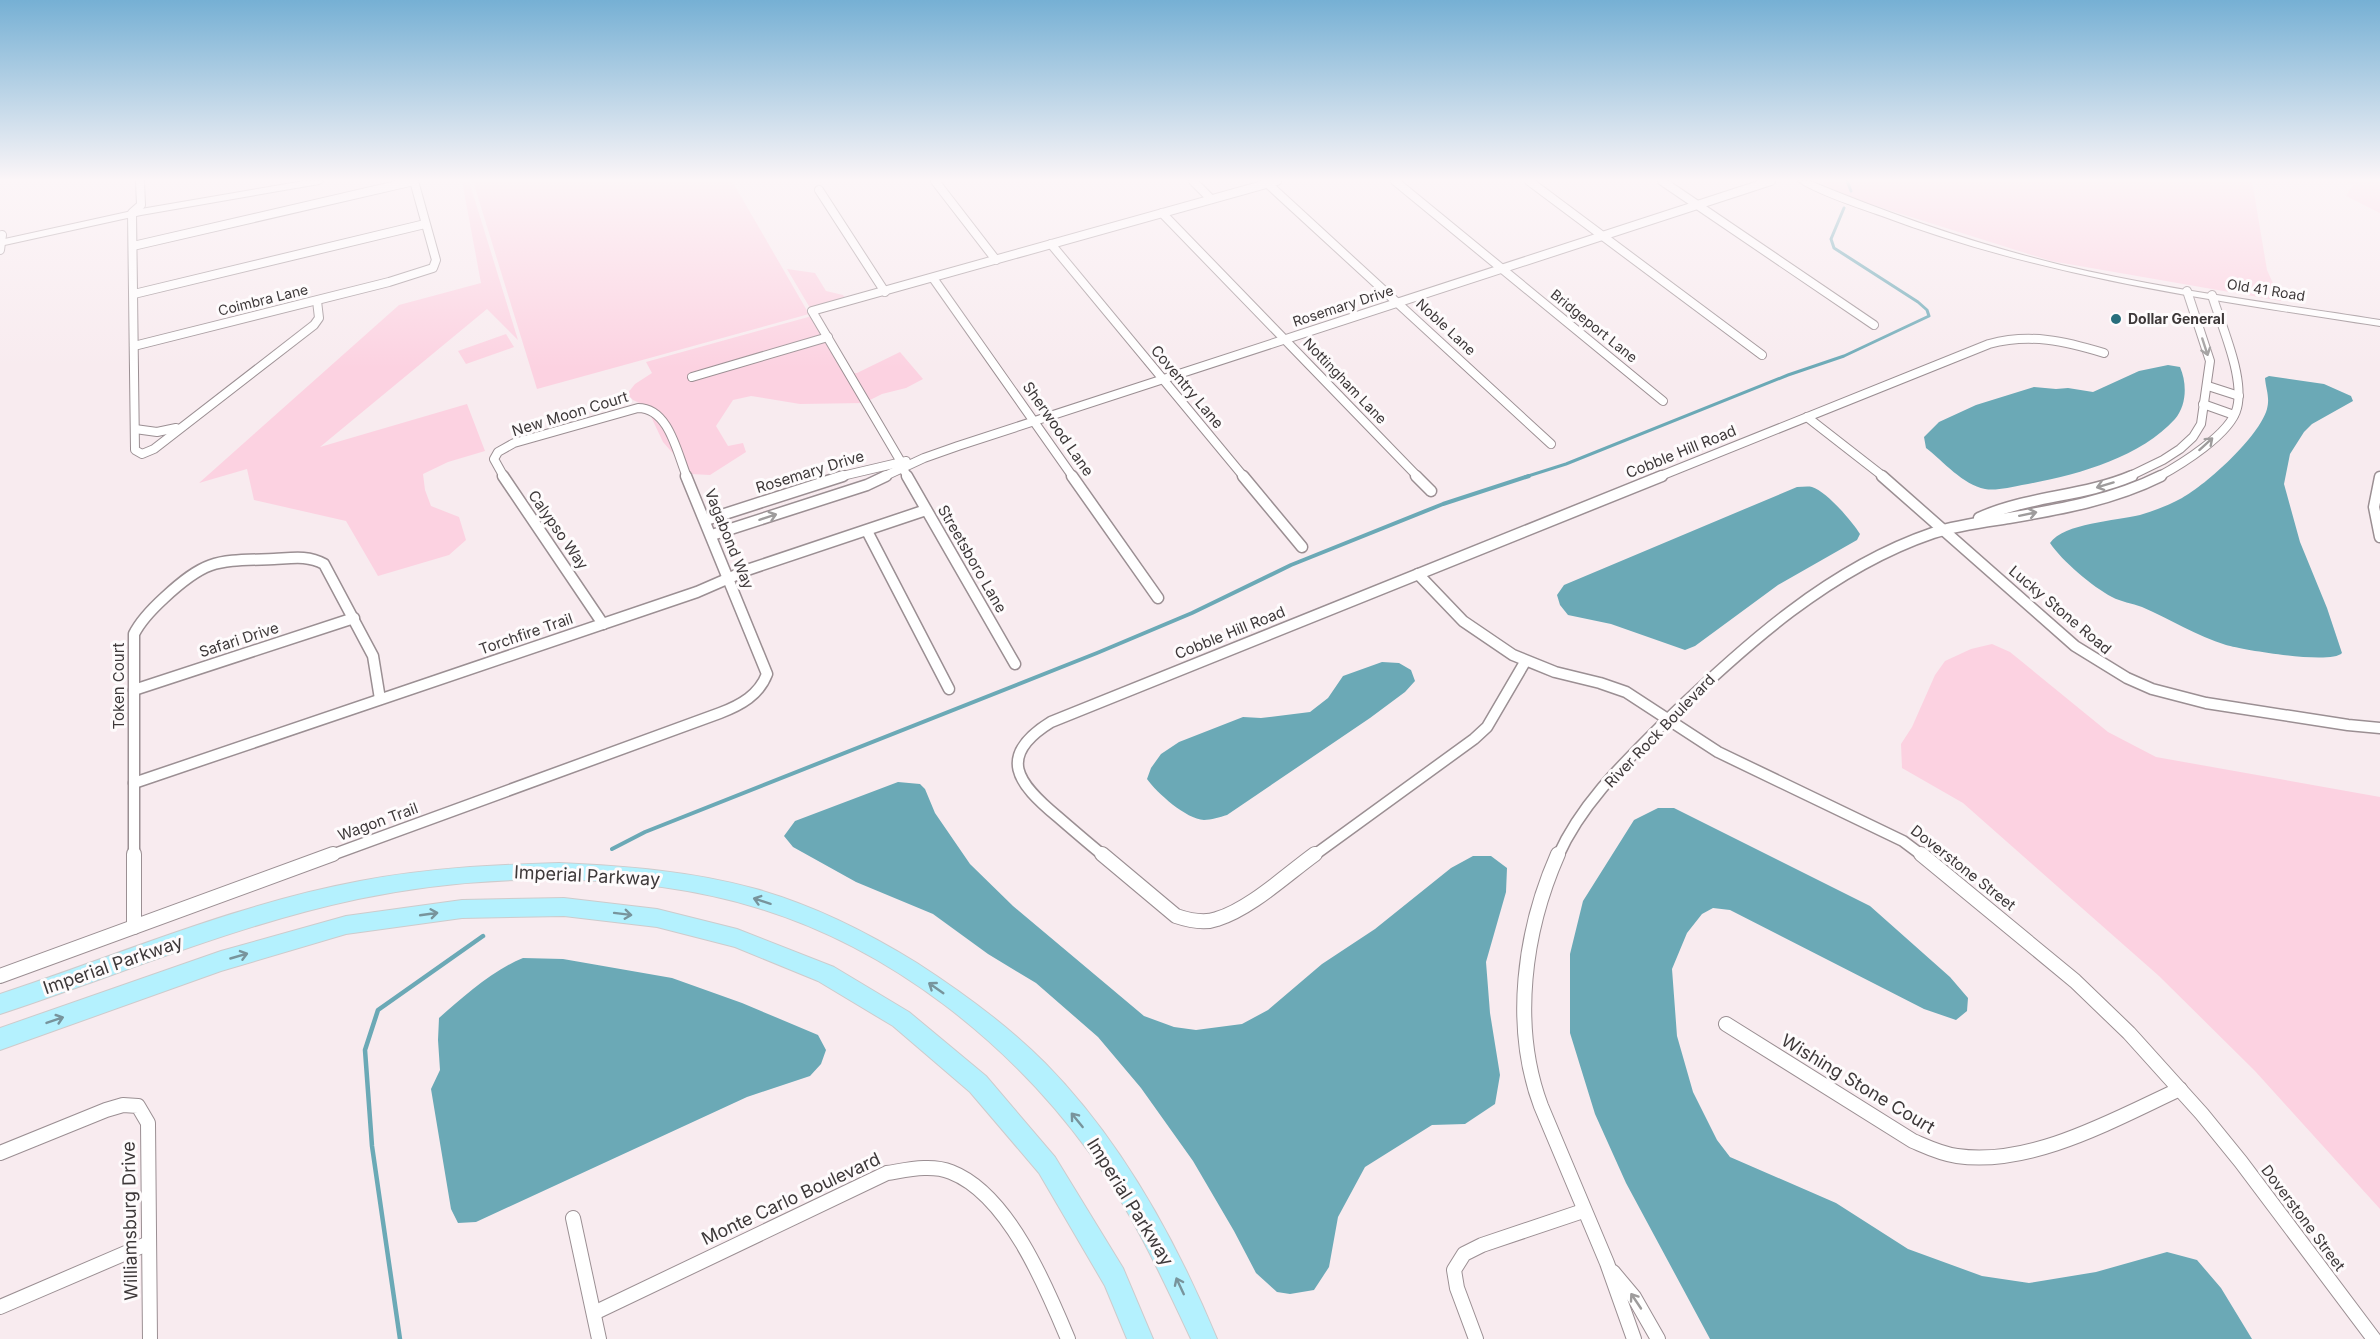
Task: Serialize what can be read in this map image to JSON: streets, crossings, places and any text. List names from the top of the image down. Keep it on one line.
{"streets":{"main road":["Imperial Parkway"],"street":["Old 41 Road","Coimbra Lane","Rosemary Drive","Bridgeport Lane","Noble Lane","Nottingham Lane","Coventry Lane","New Moon Court","Sherwood Lane","Cobble Hill Road","Calypso Way","Vagabond Way","Streetsboro Lane","Lucky Stone Road","Torchfire Trail","Safari Drive","Token Court","River Rock Boulevard","Wagon Trail","Doverstone Street","Wishing Stone Court","Monte Carlo Boulevard","Williamsburg Drive"]},"crossings":[["Old 41 Road","River Rock Boulevard"],["Rosemary Drive","Bridgeport Lane"],["Rosemary Drive","Noble Lane"],["Rosemary Drive","Nottingham Lane"],["Rosemary Drive","Coventry Lane"],["Rosemary Drive","Sherwood Lane"],["Rosemary Drive","Vagabond Way"],["Rosemary Drive","Streetsboro Lane"],["New Moon Court","Calypso Way"],["New Moon Court","Vagabond Way"],["Cobble Hill Road","Lucky Stone Road"],["Cobble Hill Road","Doverstone Street"],["Calypso Way","Torchfire Trail"],["Vagabond Way","Torchfire Trail"],["Vagabond Way","Wagon Trail"],["Streetsboro Lane","Torchfire Trail"],["Lucky Stone Road","River Rock Boulevard"],["Torchfire Trail","Token Court"],["Safari Drive","Token Court"],["Token Court","Wagon Trail"],["River Rock Boulevard","Doverstone Street"],["Doverstone Street","Wishing Stone Court"]],"places":["Dollar General"]}
